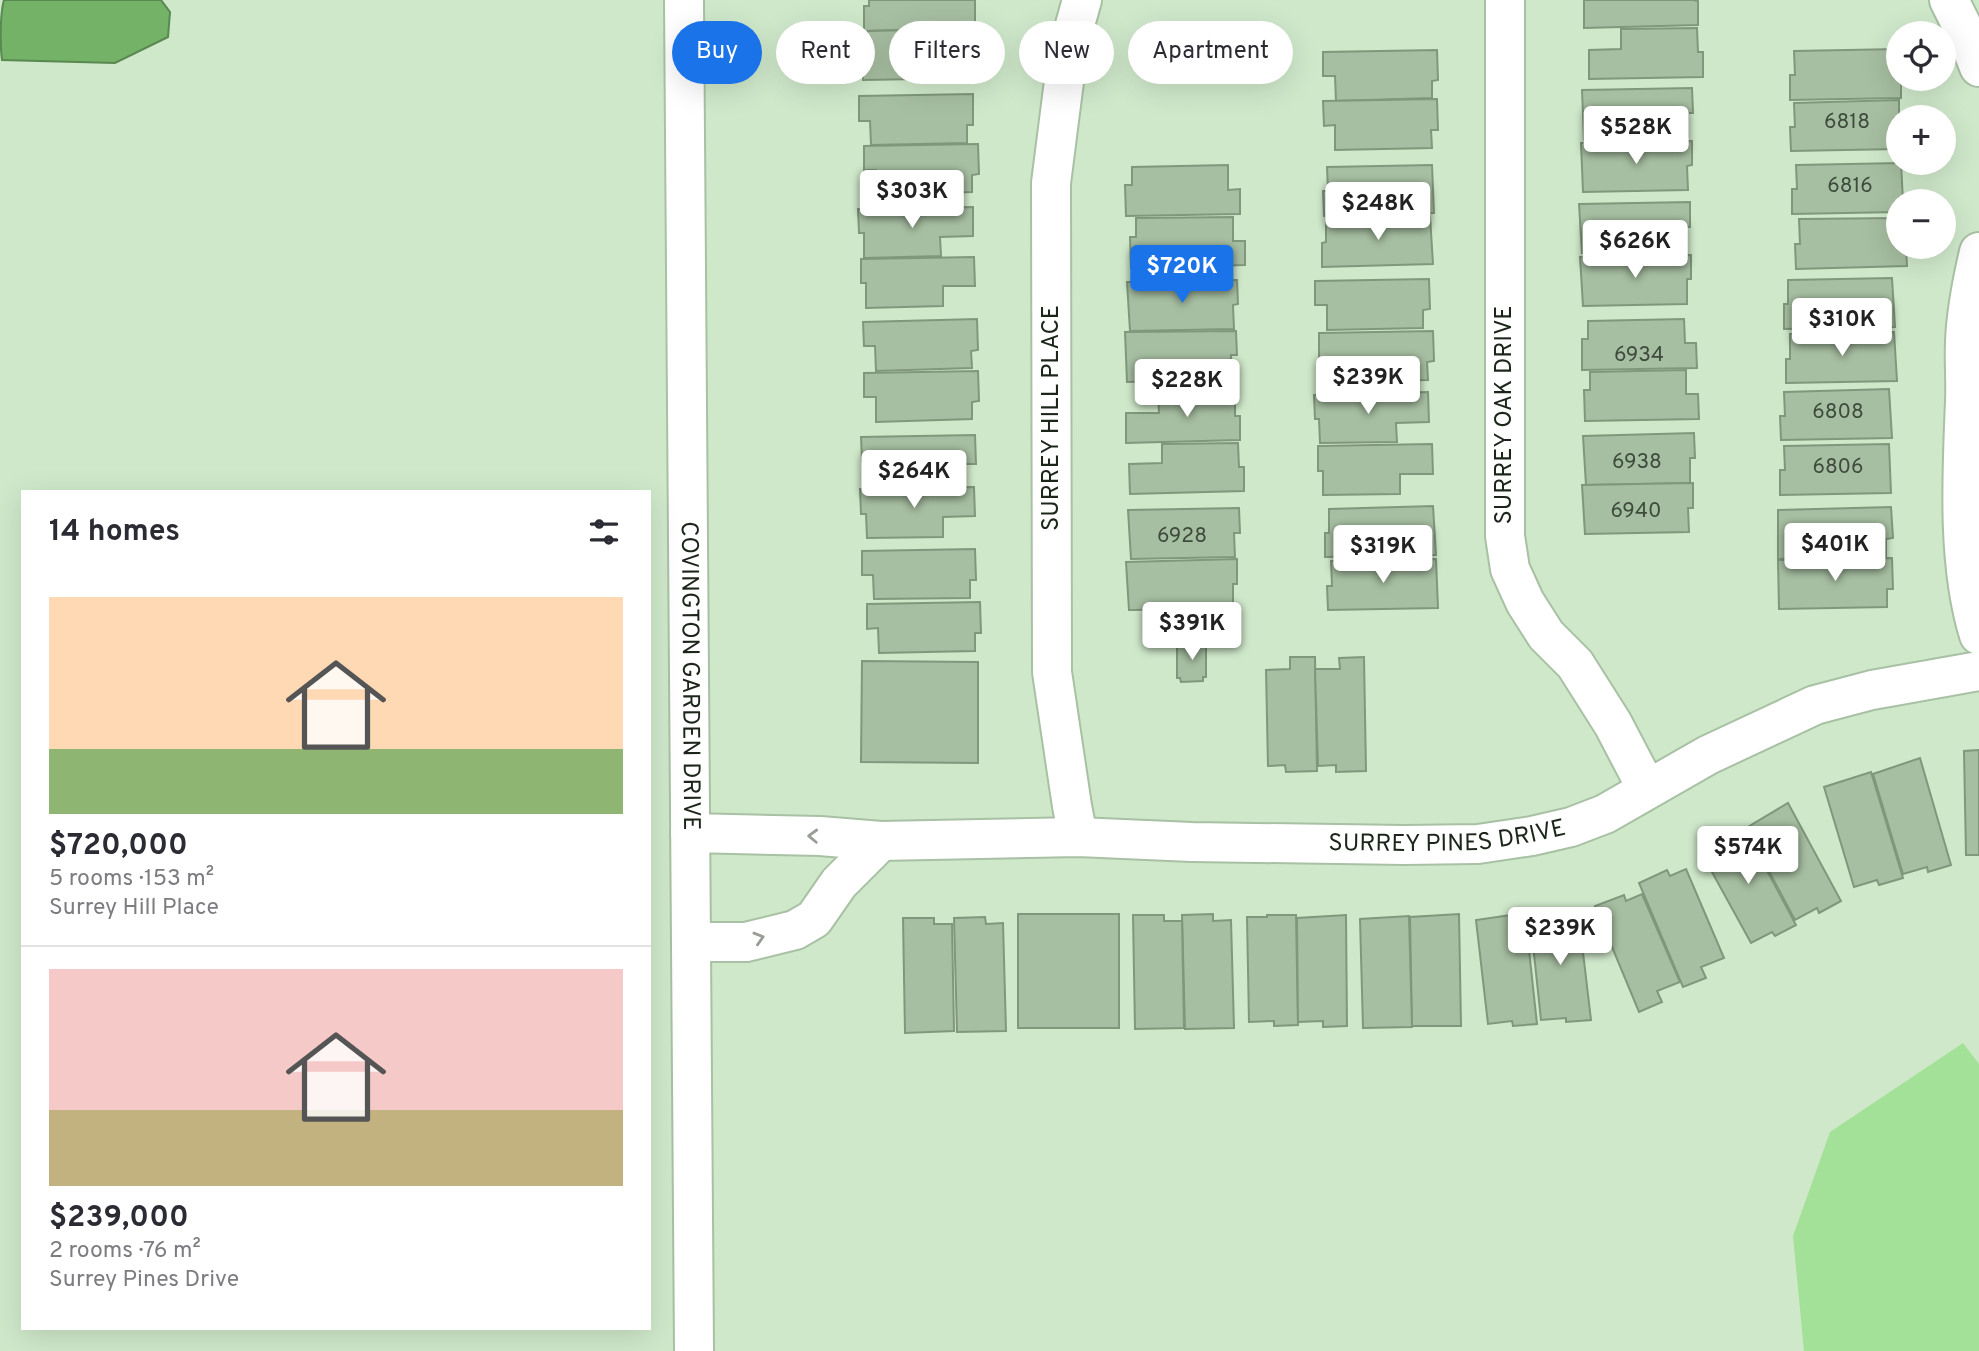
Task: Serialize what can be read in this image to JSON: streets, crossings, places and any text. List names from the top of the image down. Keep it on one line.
{"streets":{"street":["SURREY OAK DRIVE","SURREY HILL PLACE","COVINGTON GARDEN DRIVE","SURREY PINES DRIVE"]},"crossings":[["SURREY OAK DRIVE","SURREY PINES DRIVE"],["SURREY HILL PLACE","SURREY PINES DRIVE"],["COVINGTON GARDEN DRIVE","SURREY PINES DRIVE"]],"house_numbers":["6818","6816","6934","6808","6938","6806","6940","6928"],"page":{"map_buttons":["+","−"],"chip":["Buy","Rent","Filters","New","Apartment"],"price":["$528K","$303K","$248K","$626K","$720K","$310K","$239K","$228K","$264K","$401K","$319K","$391K","$574K","$239K"],"heading":"14 homes","list":[{"name":"$720,000","note":"5 rooms · 153 m² · Surrey Hill Place"},{"name":"$239,000","note":"2 rooms · 76 m² · Surrey Pines Drive"}]}}
